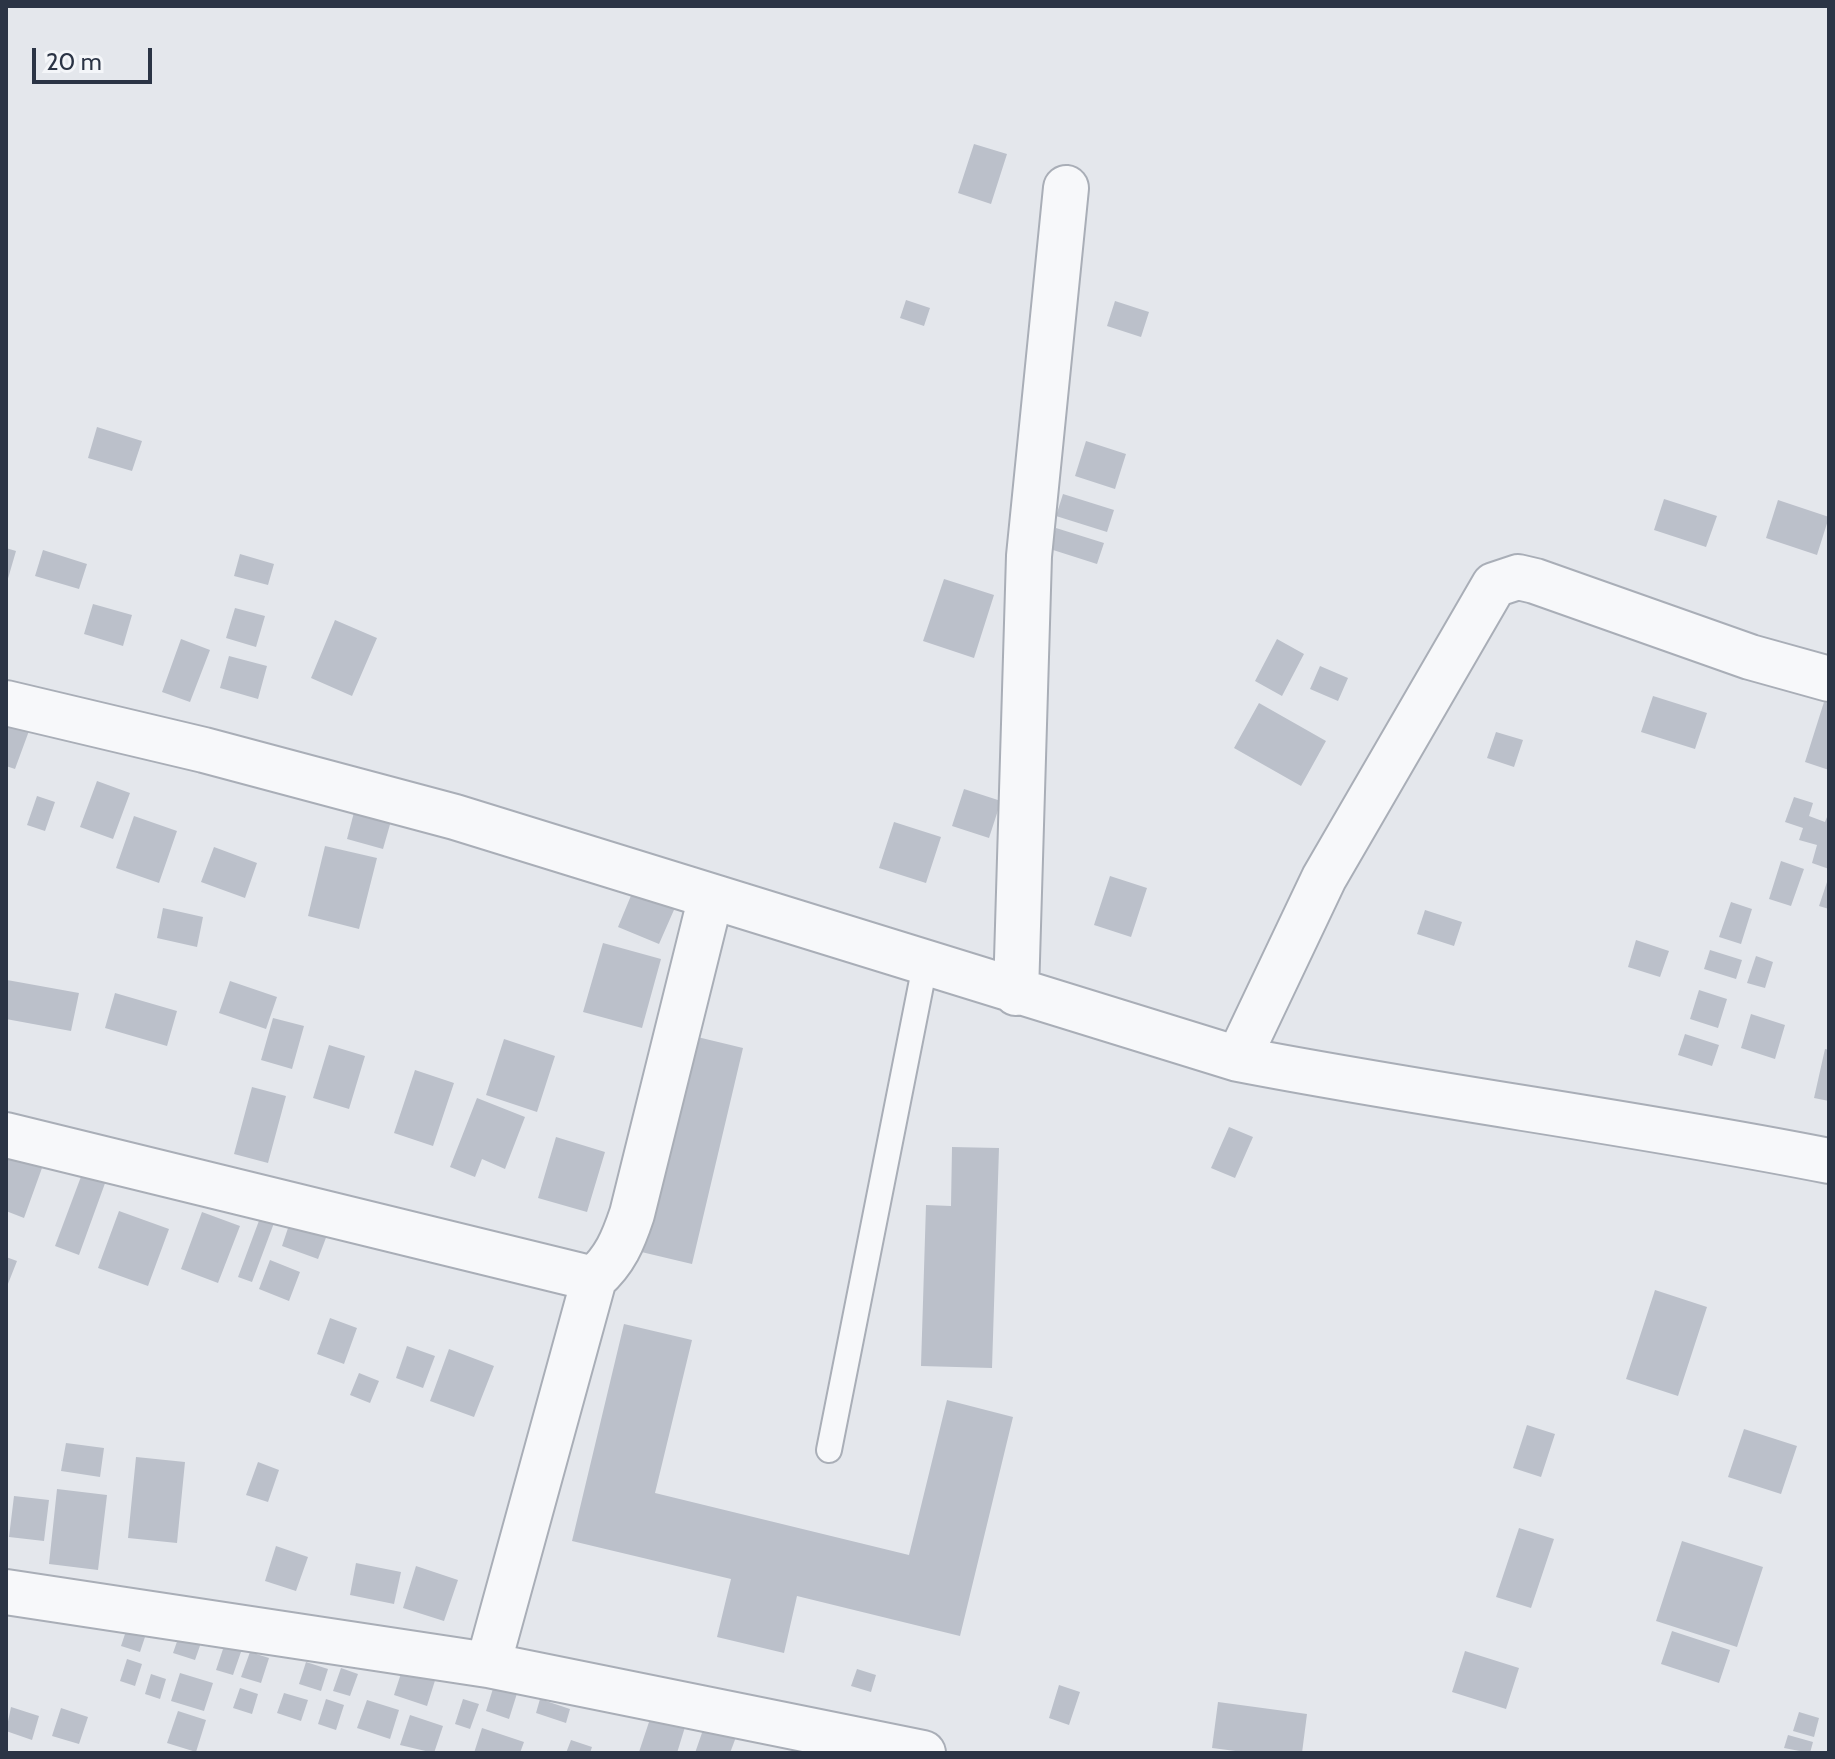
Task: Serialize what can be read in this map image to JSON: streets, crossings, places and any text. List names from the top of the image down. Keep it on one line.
{"scale_bar":"20 m"}
